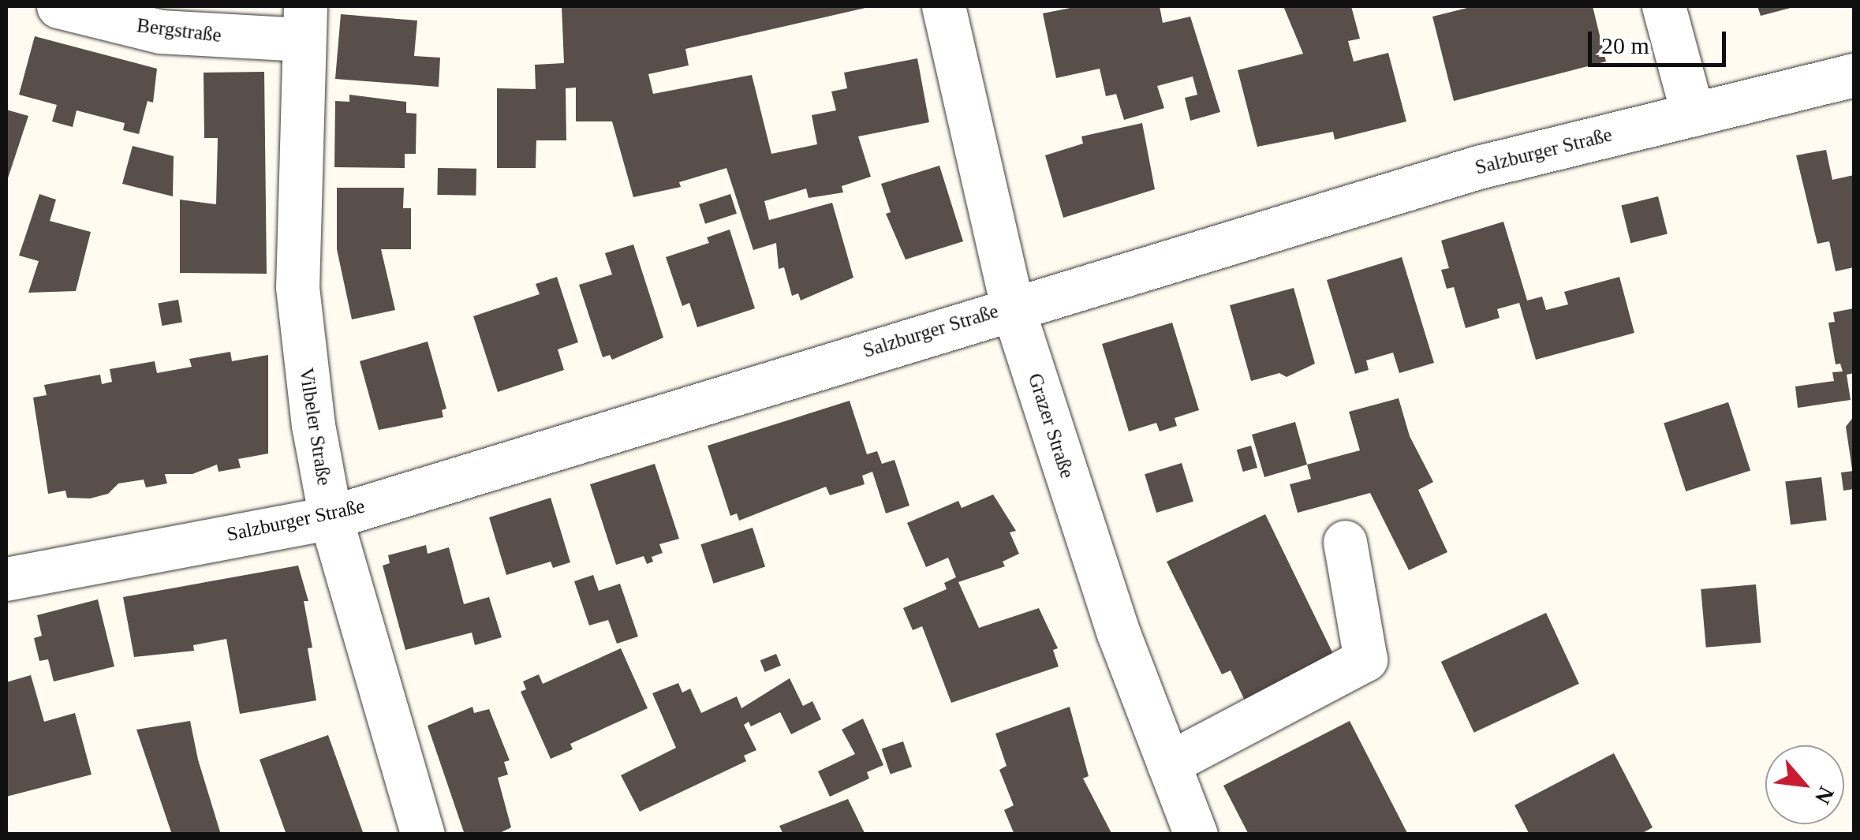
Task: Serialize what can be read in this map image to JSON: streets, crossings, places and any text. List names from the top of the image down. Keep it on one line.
{"streets":{"street":["Bergstraße","Salzburger Straße","Grazer Straße","Vilbeler Straße"]},"crossings":[["Bergstraße","Vilbeler Straße"],["Salzburger Straße","Grazer Straße"],["Salzburger Straße","Vilbeler Straße"]],"scale_bar":"20 m","north":"bottom right"}
